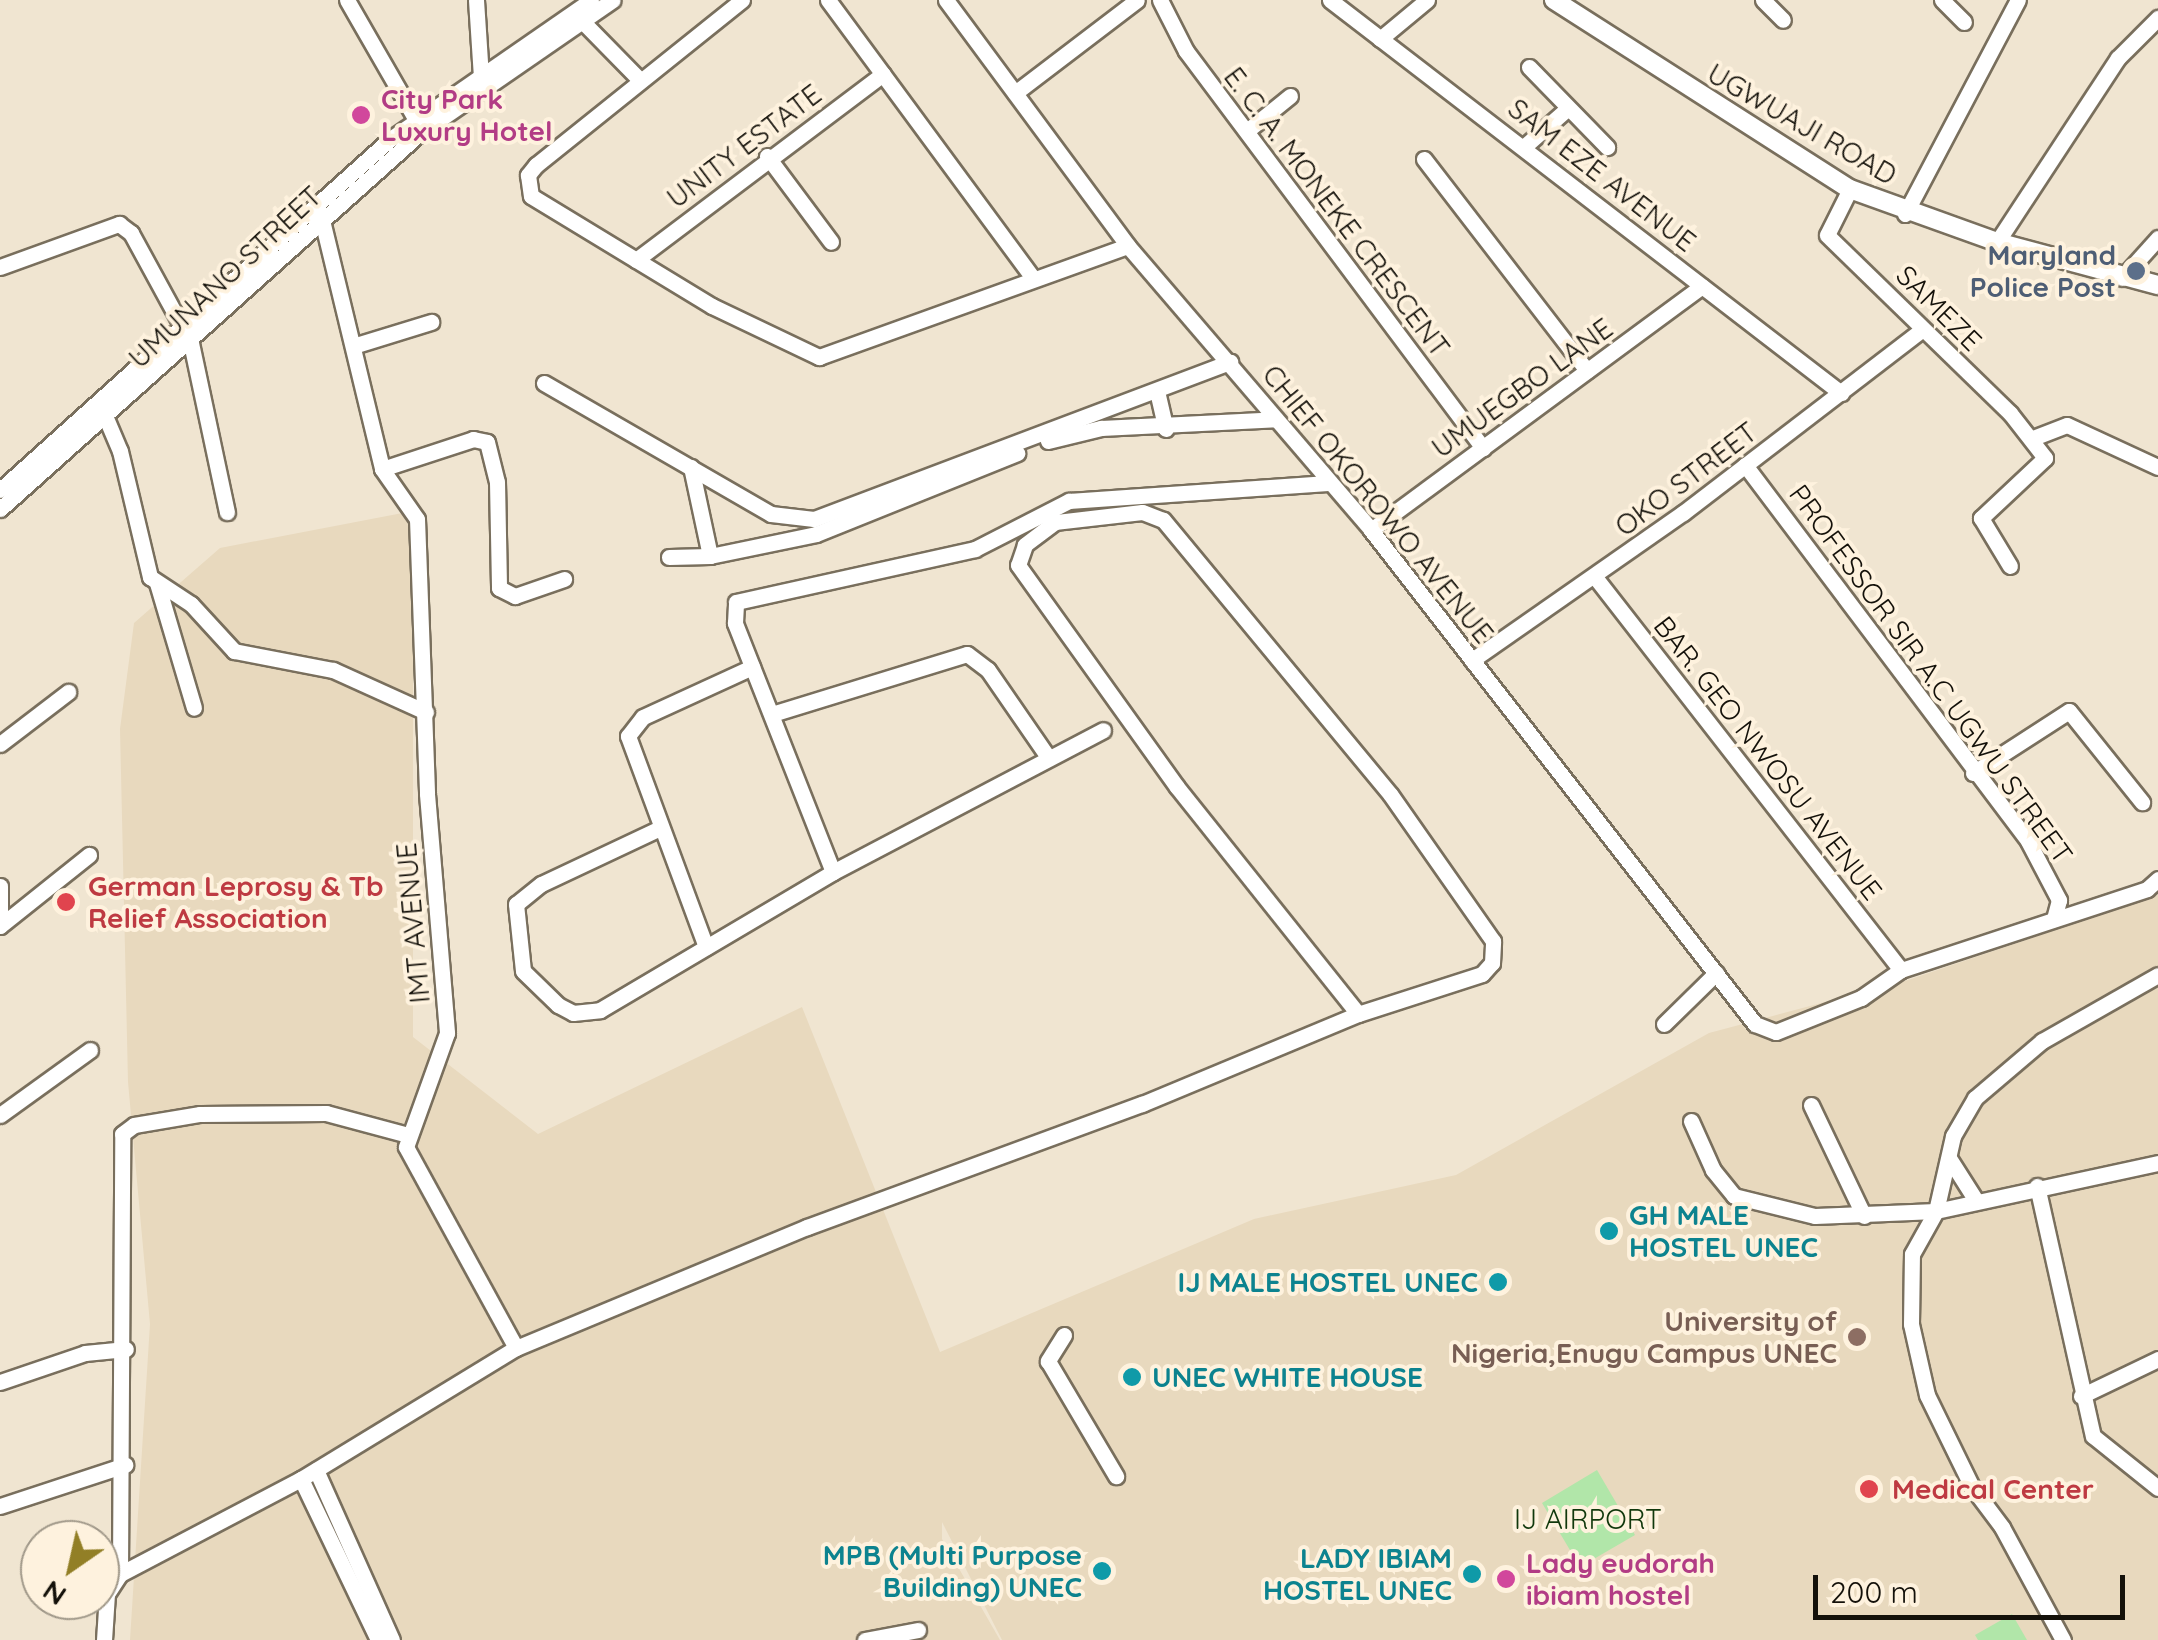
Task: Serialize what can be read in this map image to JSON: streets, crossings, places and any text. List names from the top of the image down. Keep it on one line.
{"streets":{"main road":["UGWUAJI ROAD"],"street":["UNITY ESTATE","SAM EZE AVENUE","E. C. A. MONEKE CRESCENT","UMUNANO STREET","SAMEZE","UMUEGBO LANE","OKO STREET","CHIEF OKOROWO AVENUE","PROFESSOR SIR A.C UGWU STREET","BAR. GEO NWOSU AVENUE","IMT AVENUE"]},"crossings":[["UGWUAJI ROAD","SAMEZE"],["SAM EZE AVENUE","UMUEGBO LANE"],["SAM EZE AVENUE","OKO STREET"],["E. C. A. MONEKE CRESCENT","UMUEGBO LANE"],["SAMEZE","OKO STREET"],["UMUEGBO LANE","CHIEF OKOROWO AVENUE"],["OKO STREET","CHIEF OKOROWO AVENUE"],["OKO STREET","PROFESSOR SIR A.C UGWU STREET"],["OKO STREET","BAR. GEO NWOSU AVENUE"],["CHIEF OKOROWO AVENUE","BAR. GEO NWOSU AVENUE"]],"parks":["IJ AIRPORT"],"places":["City Park Luxury Hotel","Maryland Police Post","German Leprosy & Tb Relief Association","GH MALE HOSTEL UNEC","IJ MALE HOSTEL UNEC","University of Nigeria,Enugu Campus UNEC","UNEC WHITE HOUSE","Medical Center","MPB (Multi Purpose Building) UNEC","LADY IBIAM HOSTEL UNEC","Lady eudorah ibiam hostel"],"scale_bar":"200 m","north":"bottom left"}
